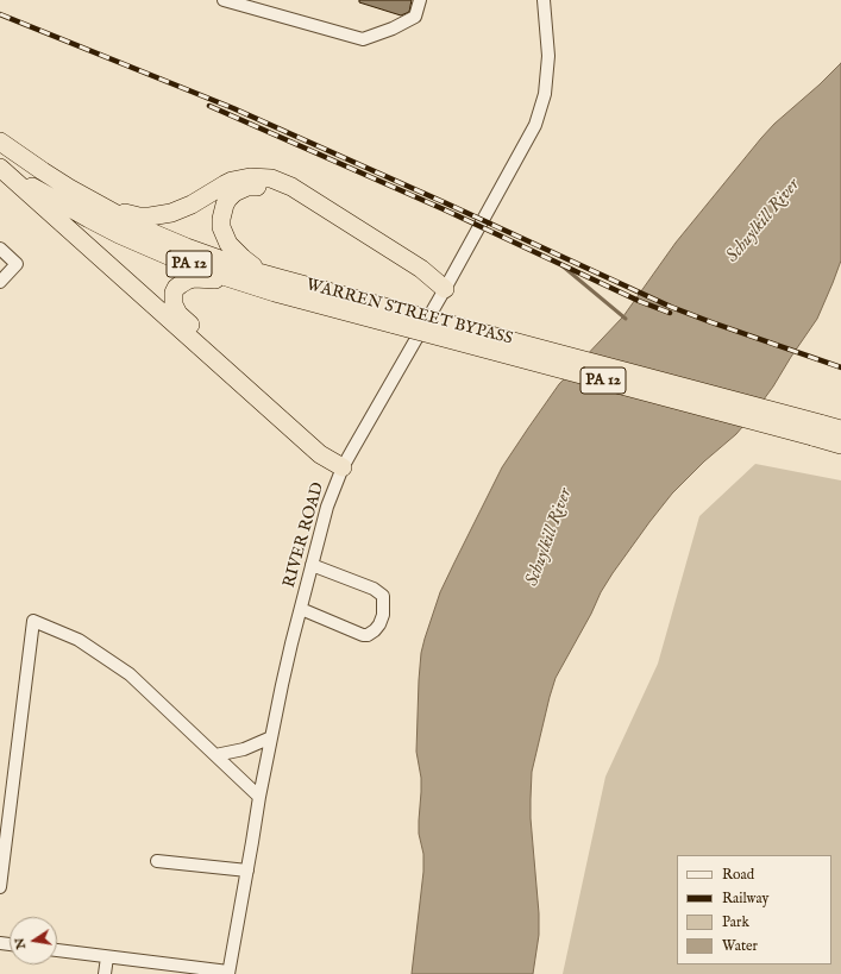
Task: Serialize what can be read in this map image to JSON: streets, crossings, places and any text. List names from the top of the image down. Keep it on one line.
{"streets":{"highway":["PA 12","WARREN STREET BYPASS"],"street":["RIVER ROAD"]},"water":["Schuylkill River"],"legend":["Road","Railway","Park","Water"],"north":"left"}
